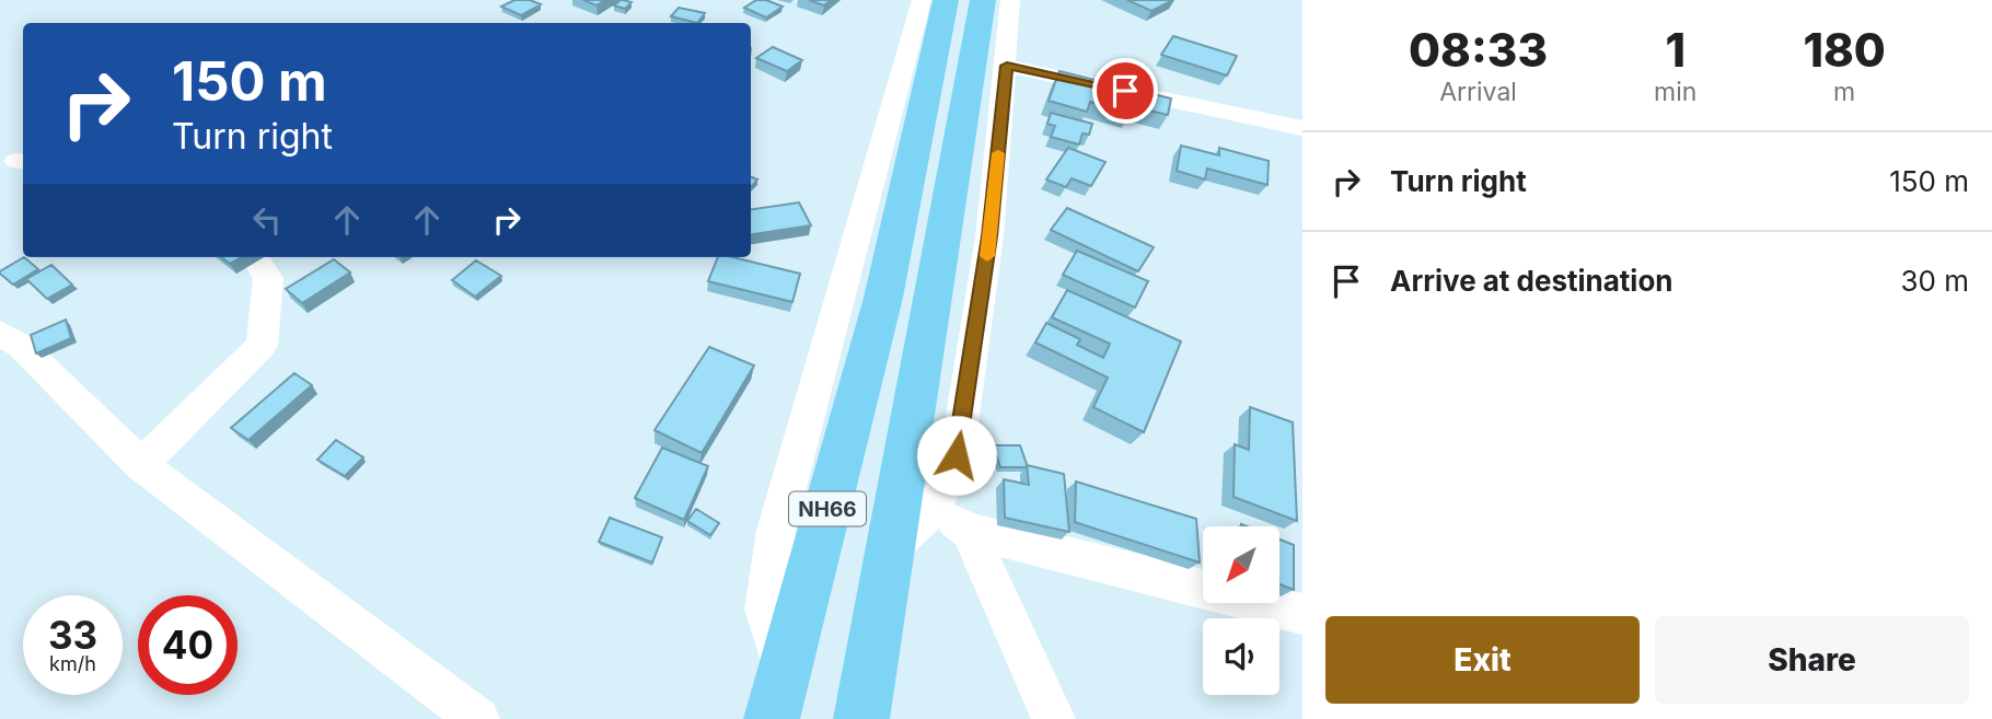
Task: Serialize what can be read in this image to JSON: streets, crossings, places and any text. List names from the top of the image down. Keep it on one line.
{"streets":{"highway":["NH66"]},"north":"bottom left","page":{"eta":["08:33","Arrival","1","min","180","m"],"turn":["150 m","Turn right"],"list":[{"name":"Turn right","value":"150 m"},{"name":"Arrive at destination","value":"30 m"}],"speed":"33 km/h","limit":"40","buttons":["Exit","Share"]}}
